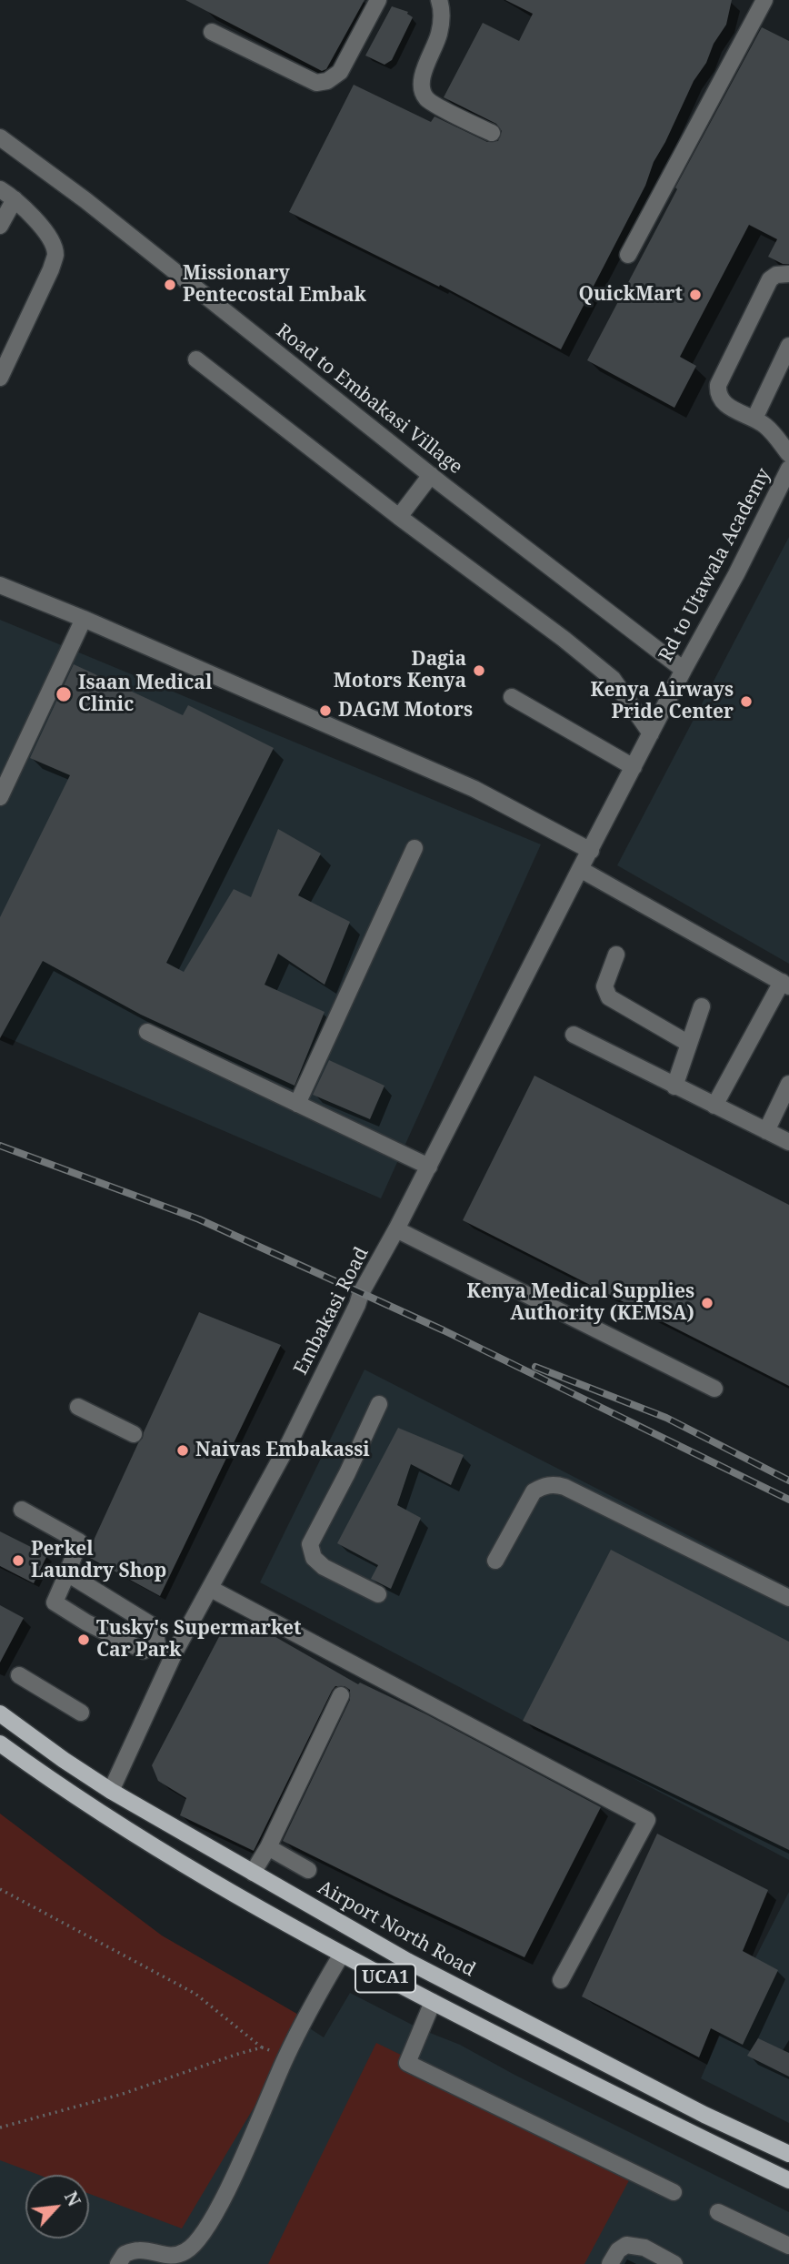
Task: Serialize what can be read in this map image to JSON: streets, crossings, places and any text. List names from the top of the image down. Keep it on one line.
{"streets":{"main road":["Airport North Road","UCA1"],"street":["Road to Embakasi Village","Rd to Utawala Academy","Embakasi Road"]},"crossings":[["Road to Embakasi Village","Rd to Utawala Academy"],["Rd to Utawala Academy","Embakasi Road"],["Embakasi Road","Airport North Road"]],"places":["Missionary Pentecostal Embak","QuickMart","Dagia Motors Kenya","Isaan Medical Clinic","Kenya Airways Pride Center","DAGM Motors","Kenya Medical Supplies Authority (KEMSA)","Naivas Embakassi","Perkel Laundry Shop","Tusky's Supermarket Car Park"],"north":"top right"}
